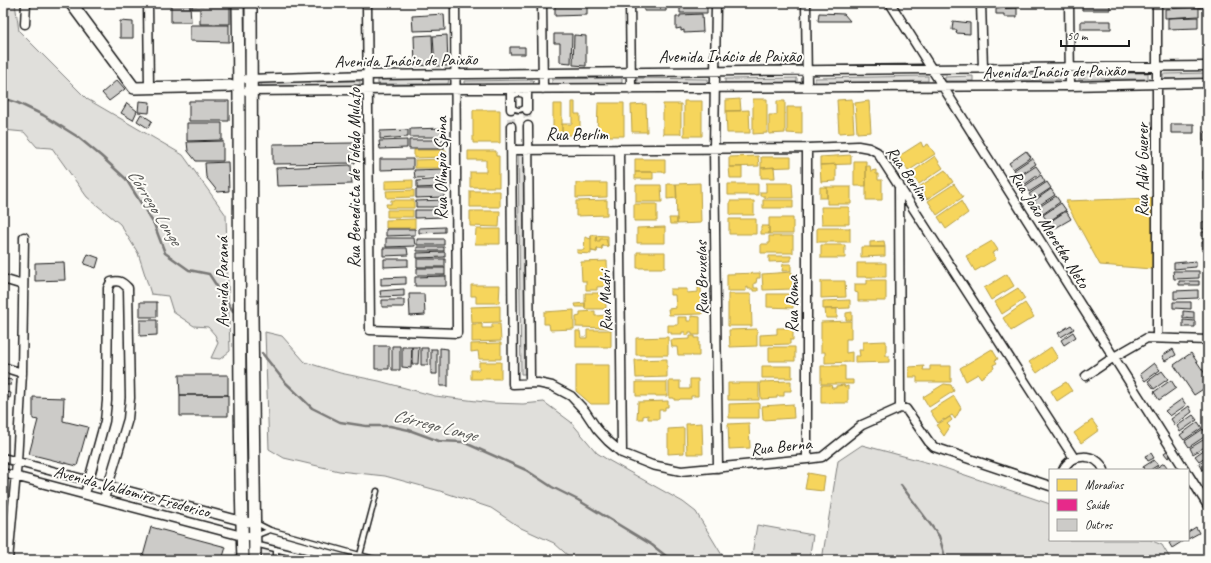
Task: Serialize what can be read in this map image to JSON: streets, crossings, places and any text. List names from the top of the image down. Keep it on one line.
{"streets":{"main road":["Avenida Paraná"],"street":["Avenida Inácio de Paixão","Rua Berlim","Rua Olímpio Spina","Rua Adib Guerer","Rua Benedicta de Toledo Mulato","Rua João Meretka Neto","Rua Bruxelas","Rua Madri","Rua Roma","Rua Berna","Avenida Valdomiro Frederico"]},"crossings":[["Avenida Inácio de Paixão","Rua Olímpio Spina"],["Avenida Inácio de Paixão","Rua Adib Guerer"],["Avenida Inácio de Paixão","Rua Benedicta de Toledo Mulato"],["Avenida Inácio de Paixão","Rua João Meretka Neto"],["Avenida Inácio de Paixão","Rua Bruxelas"],["Avenida Inácio de Paixão","Avenida Paraná"],["Rua Berlim","Rua Bruxelas"],["Rua Berlim","Rua Madri"],["Rua Berlim","Rua Roma"],["Rua Berlim","Rua Berna"],["Rua Olímpio Spina","Rua Benedicta de Toledo Mulato"],["Rua Bruxelas","Rua Berna"],["Avenida Paraná","Avenida Valdomiro Frederico"],["Rua Madri","Rua Berna"],["Rua Roma","Rua Berna"]],"water":["Córrego Longe"],"legend":["Moradias","Saúde","Outros"],"scale_bar":"50 m"}
